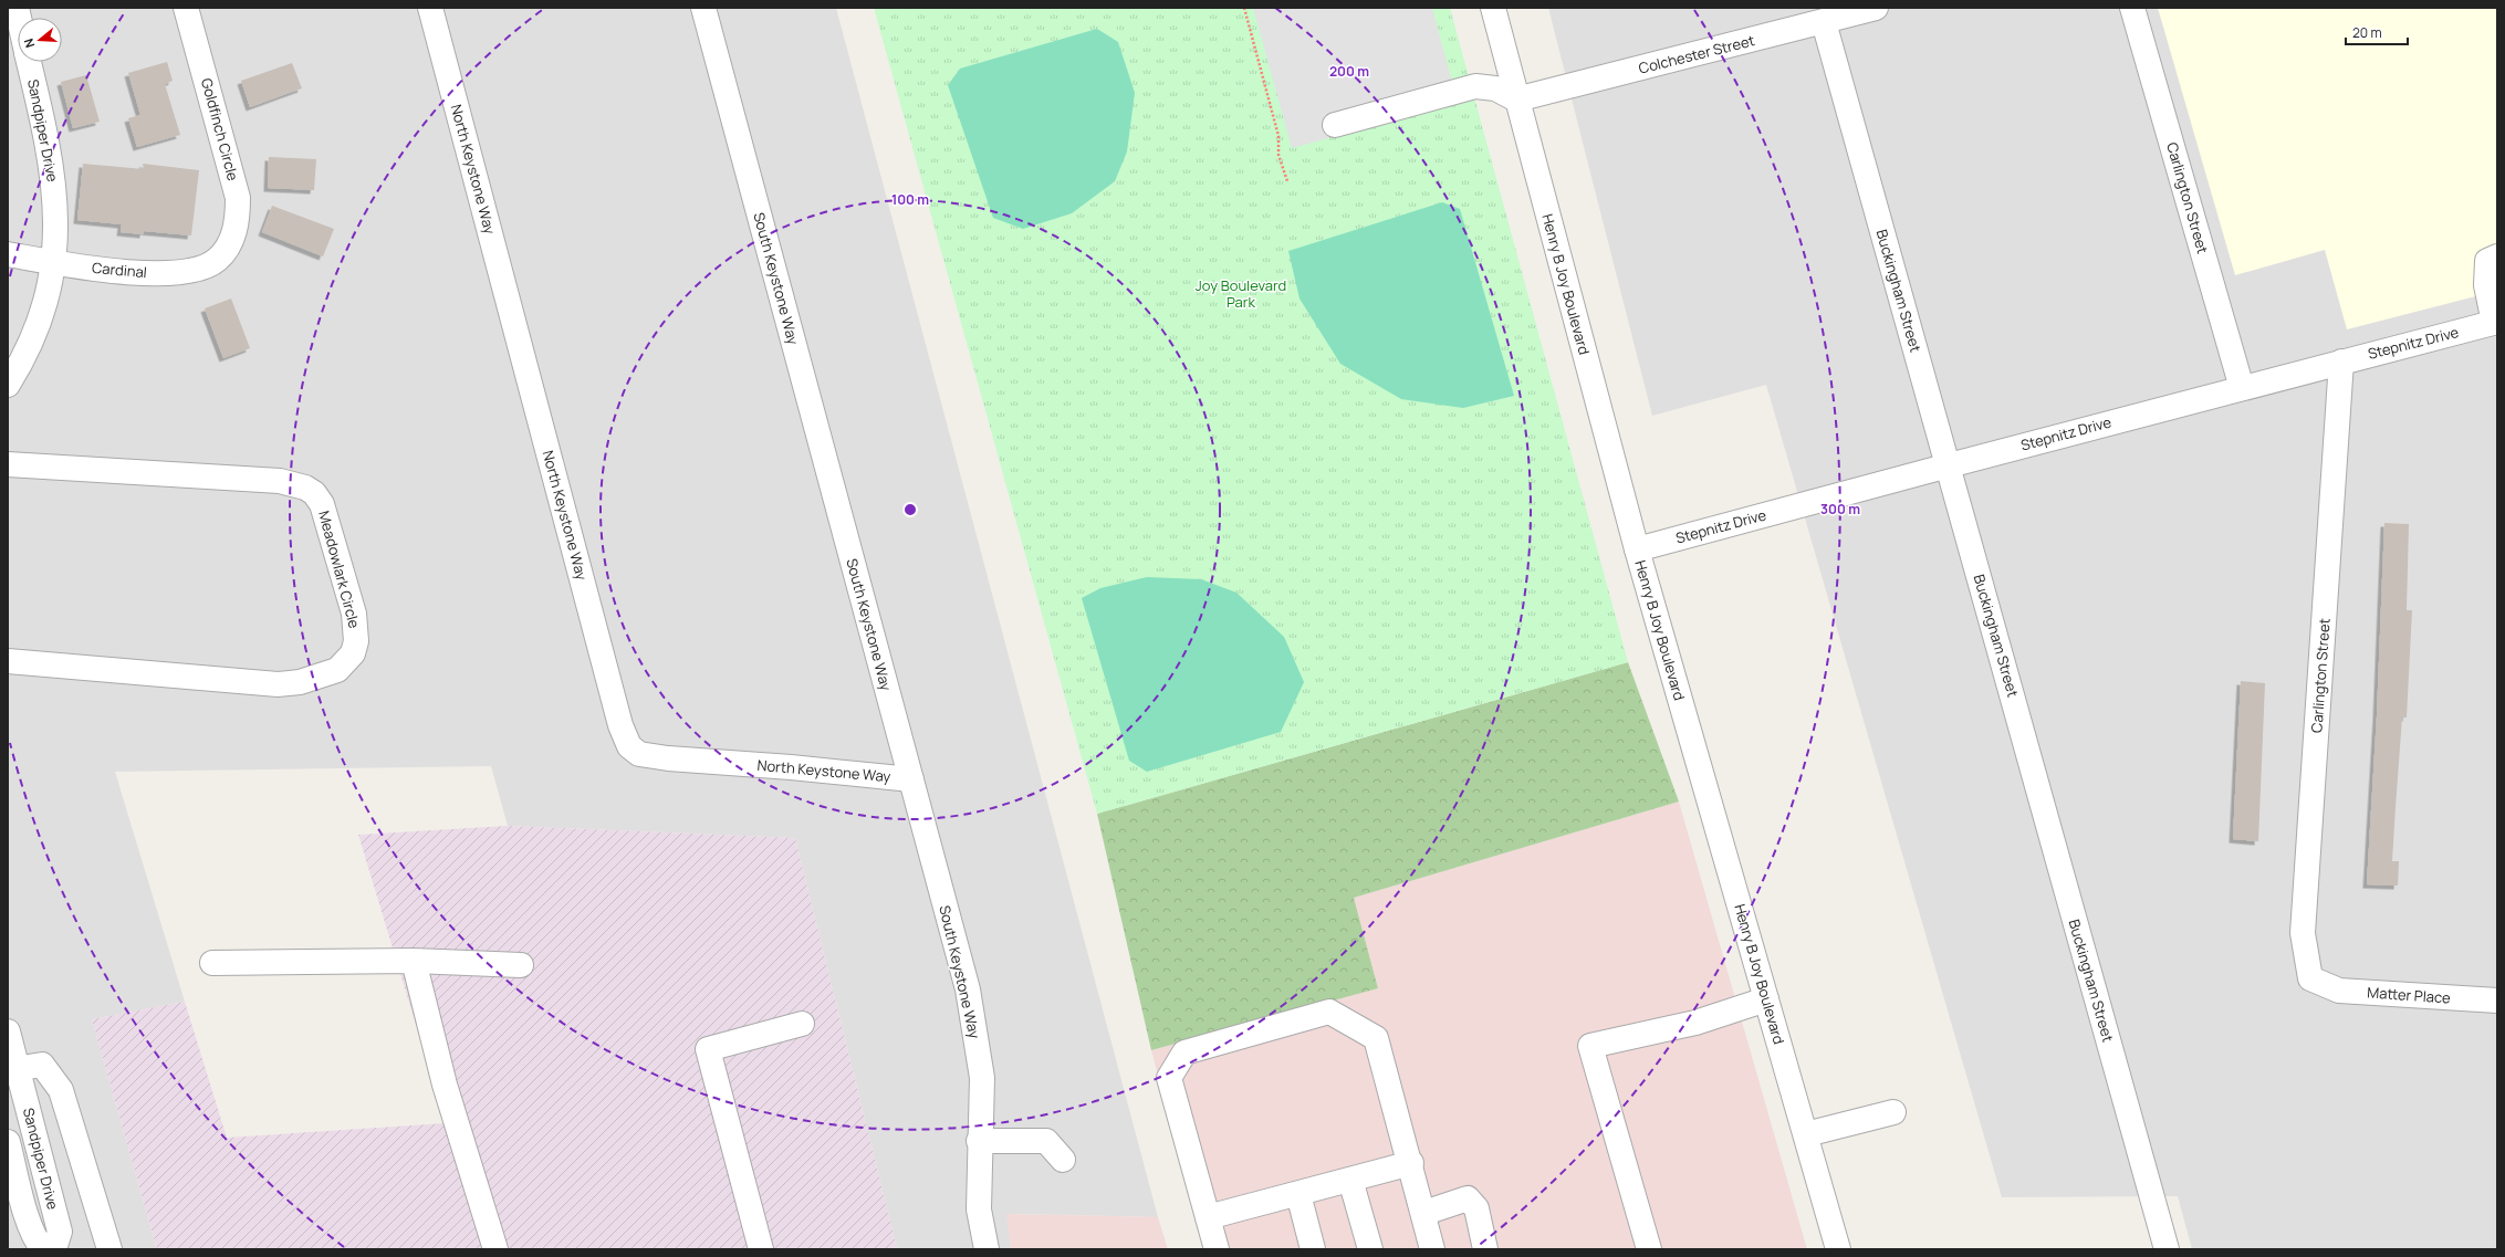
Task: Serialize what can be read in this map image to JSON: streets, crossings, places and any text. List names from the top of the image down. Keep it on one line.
{"streets":{"street":["Colchester Street","Goldfinch Circle","Sandpiper Drive","North Keystone Way","Carlington Street","Cardinal","South Keystone Way","Henry B Joy Boulevard","Buckingham Street","Stepnitz Drive","Meadowlark Circle","Matter Place"]},"crossings":[["Colchester Street","Henry B Joy Boulevard"],["Colchester Street","Buckingham Street"],["Goldfinch Circle","Cardinal"],["Sandpiper Drive","Cardinal"],["North Keystone Way","South Keystone Way"],["Carlington Street","Stepnitz Drive"],["Carlington Street","Matter Place"],["Henry B Joy Boulevard","Stepnitz Drive"],["Buckingham Street","Stepnitz Drive"]],"parks":["Joy Boulevard Park"],"scale_bar":"20 m","north":"left","rings":["200 m","100 m","300 m"]}
